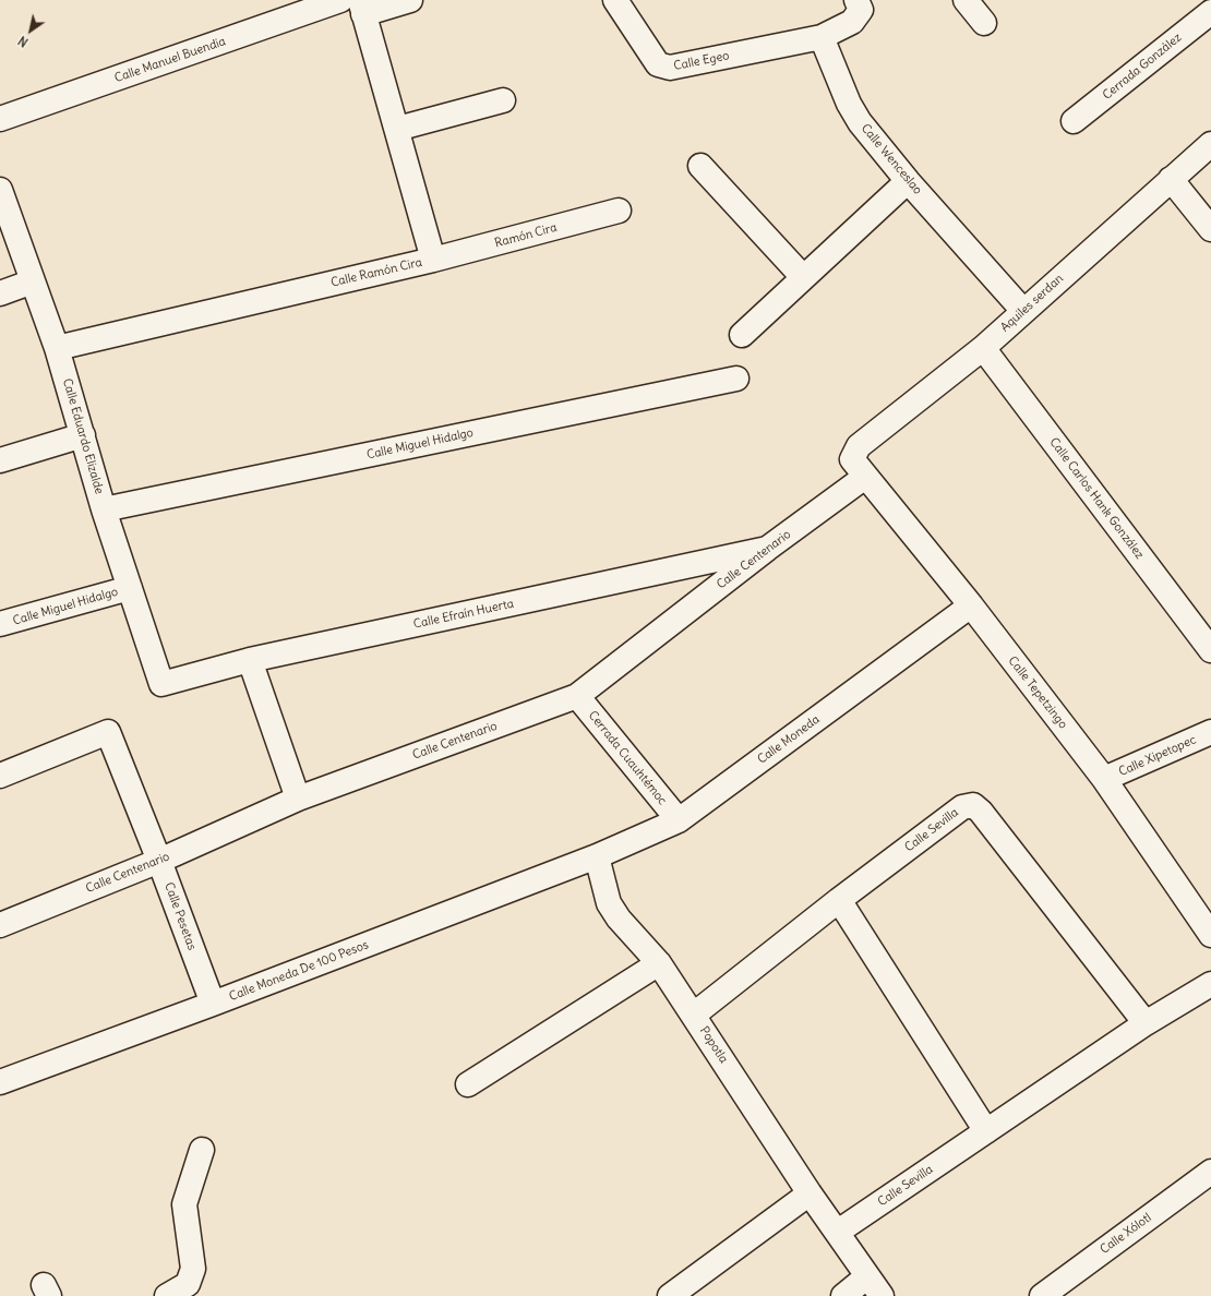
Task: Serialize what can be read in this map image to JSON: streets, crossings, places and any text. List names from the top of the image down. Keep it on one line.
{"streets":{"street":["Calle Manuel Buendia","Calle Egeo","Cerrada González","Calle Wenceslao","Ramón Cira","Calle Ramón Cira","Aquiles serdan","Calle Eduardo Elizalde","Calle Miguel Hidalgo","Calle Carlos Hank González","Calle Centenario","Calle Efraín Huerta","Calle Tepetzingo","Calle Moneda","Calle Xipetopec","Cerrada Cuauhtémoc","Calle Sevilla","Calle Pesetas","Calle Moneda De 100 Pesos","Popotla","Calle Xólotl"]},"crossings":[["Calle Egeo","Calle Wenceslao"],["Calle Wenceslao","Aquiles serdan"],["Ramón Cira","Calle Ramón Cira"],["Calle Ramón Cira","Calle Eduardo Elizalde"],["Aquiles serdan","Calle Carlos Hank González"],["Aquiles serdan","Calle Centenario"],["Aquiles serdan","Calle Tepetzingo"],["Calle Eduardo Elizalde","Calle Miguel Hidalgo"],["Calle Eduardo Elizalde","Calle Efraín Huerta"],["Calle Centenario","Calle Efraín Huerta"],["Calle Centenario","Calle Tepetzingo"],["Calle Centenario","Cerrada Cuauhtémoc"],["Calle Centenario","Calle Pesetas"],["Calle Tepetzingo","Calle Moneda"],["Calle Tepetzingo","Calle Xipetopec"],["Calle Moneda","Cerrada Cuauhtémoc"],["Calle Moneda","Calle Moneda De 100 Pesos"],["Calle Moneda","Popotla"],["Calle Sevilla","Popotla"],["Calle Pesetas","Calle Moneda De 100 Pesos"],["Calle Moneda De 100 Pesos","Popotla"]],"north":"bottom left"}
